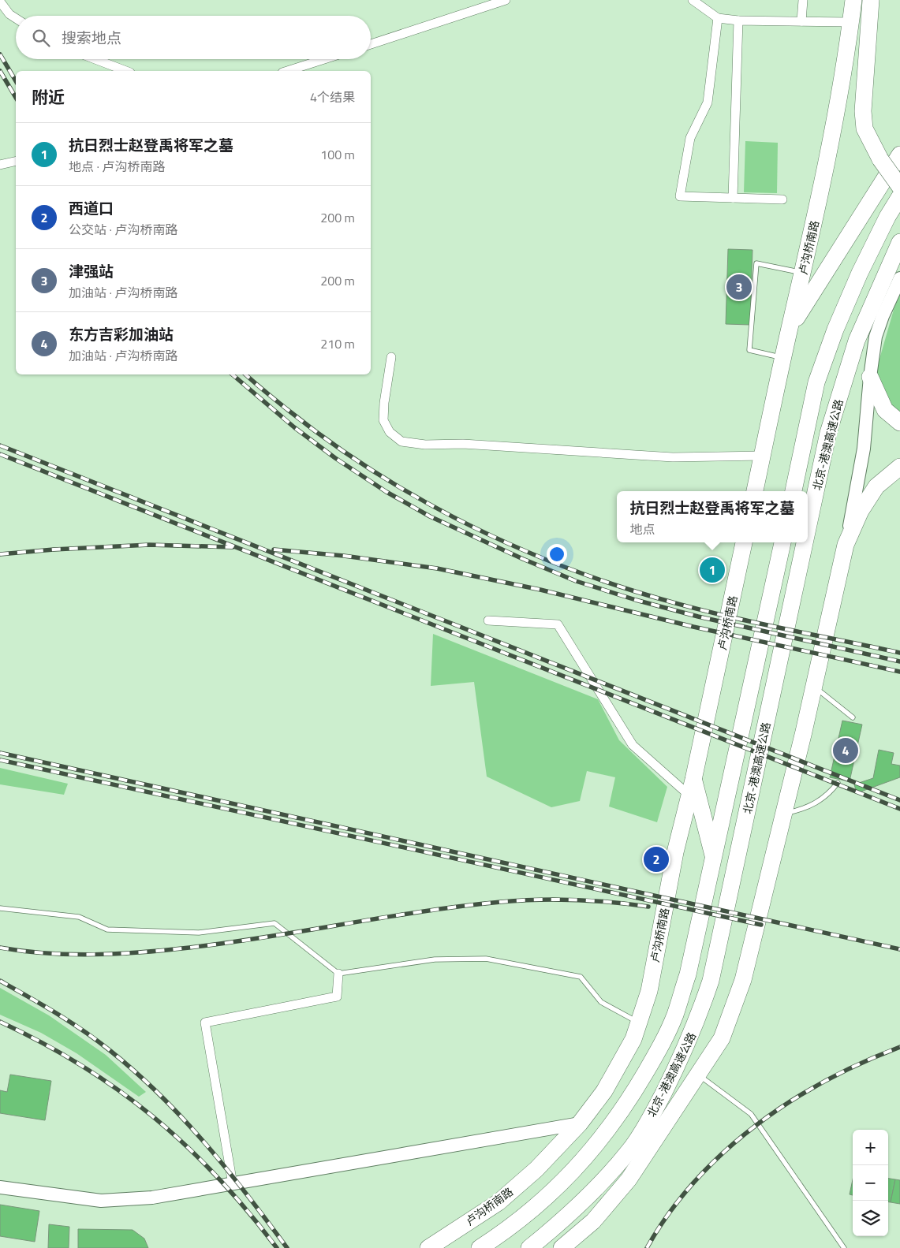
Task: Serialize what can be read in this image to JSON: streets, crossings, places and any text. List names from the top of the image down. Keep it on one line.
{"streets":{"highway":["卢沟桥南路","北京-港澳高速公路"]},"page":{"search":"搜索地点","heading":["附近","4个结果"],"list":[{"mark":"1","name":"抗日烈士赵登禹将军之墓","note":"地点 · 卢沟桥南路","value":"100 m"},{"mark":"2","name":"西道口","note":"公交站 · 卢沟桥南路","value":"200 m"},{"mark":"3","name":"津强站","note":"加油站 · 卢沟桥南路","value":"200 m"},{"mark":"4","name":"东方吉彩加油站","note":"加油站 · 卢沟桥南路","value":"210 m"}],"pins":["3","1","4","2"],"popup":["抗日烈士赵登禹将军之墓","地点"],"map_buttons":["+","−"]}}
